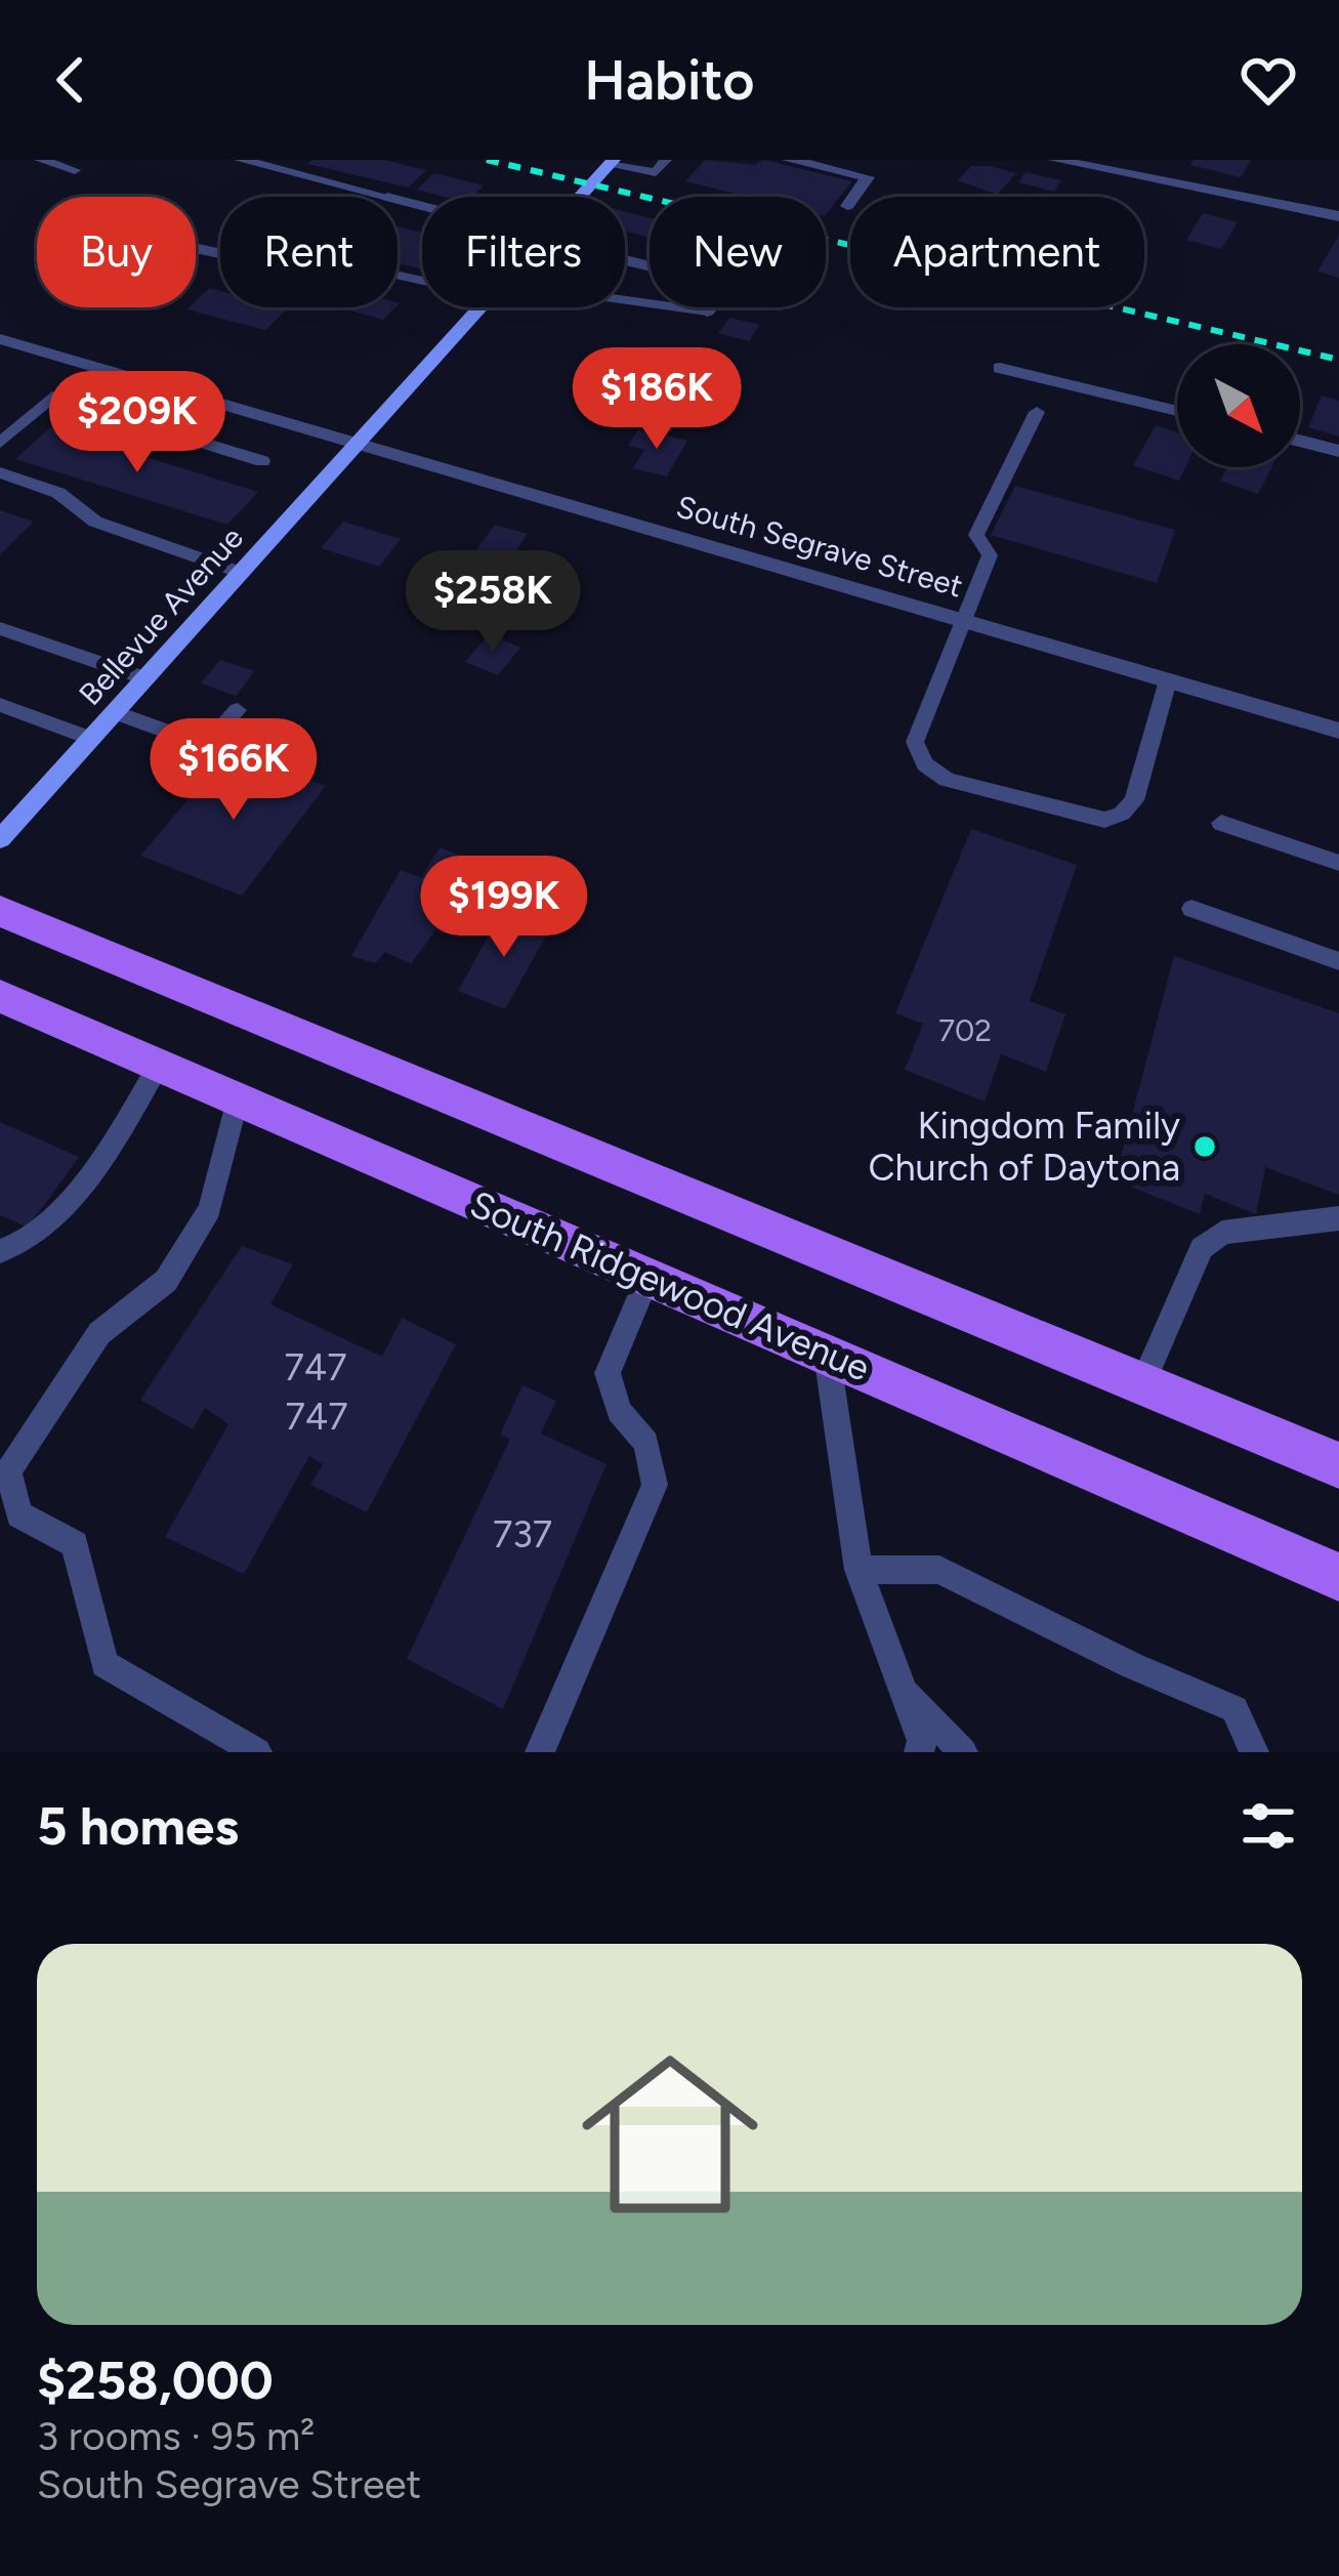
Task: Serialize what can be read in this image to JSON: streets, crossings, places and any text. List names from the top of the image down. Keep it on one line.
{"streets":{"main road":["South Ridgewood Avenue"],"street":["South Segrave Street","Bellevue Avenue"]},"crossings":[["South Segrave Street","Bellevue Avenue"]],"places":["Kingdom Family Church of Daytona"],"house_numbers":["702","747","747","737"],"north":"bottom right","page":{"header":"Habito","chip":["Buy","Rent","Filters","New","Apartment"],"price":["$186K","$209K","$258K","$166K","$199K"],"heading":"5 homes","list":[{"name":"$258,000","note":"3 rooms · 95 m² · South Segrave Street"}]}}
